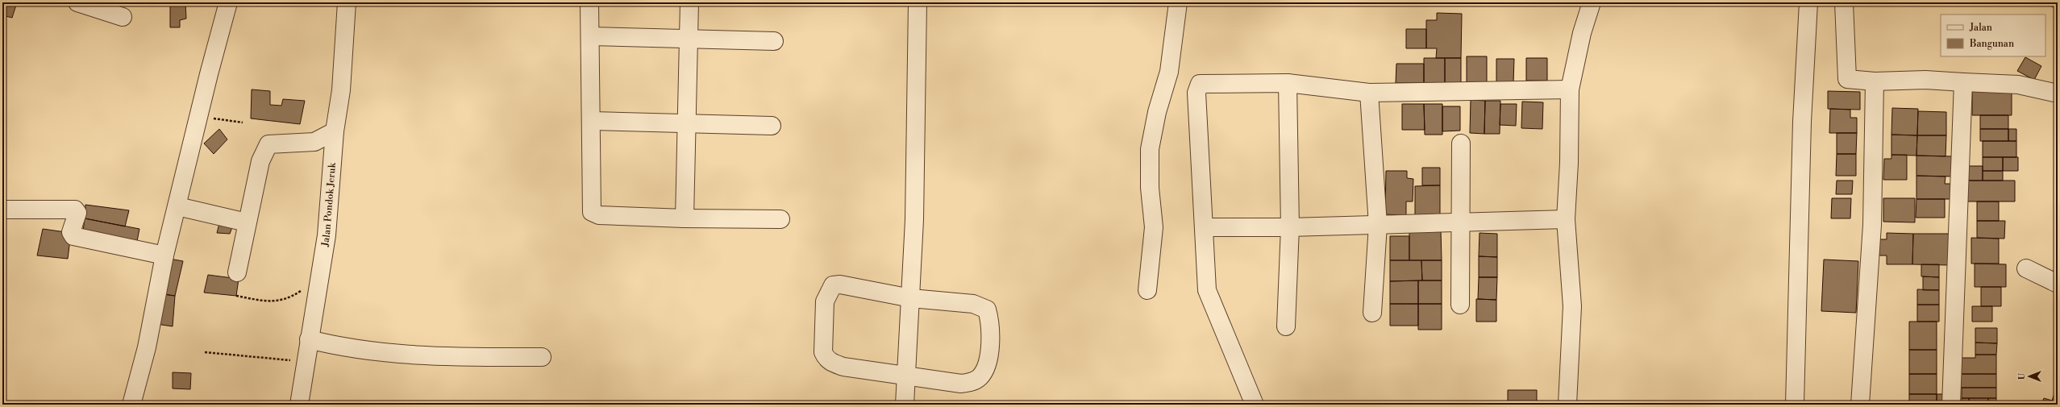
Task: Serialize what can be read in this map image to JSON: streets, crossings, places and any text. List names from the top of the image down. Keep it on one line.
{"streets":{"street":["Jalan Pondok Jeruk"]},"legend":["Jalan","Bangunan"],"north":"left"}
